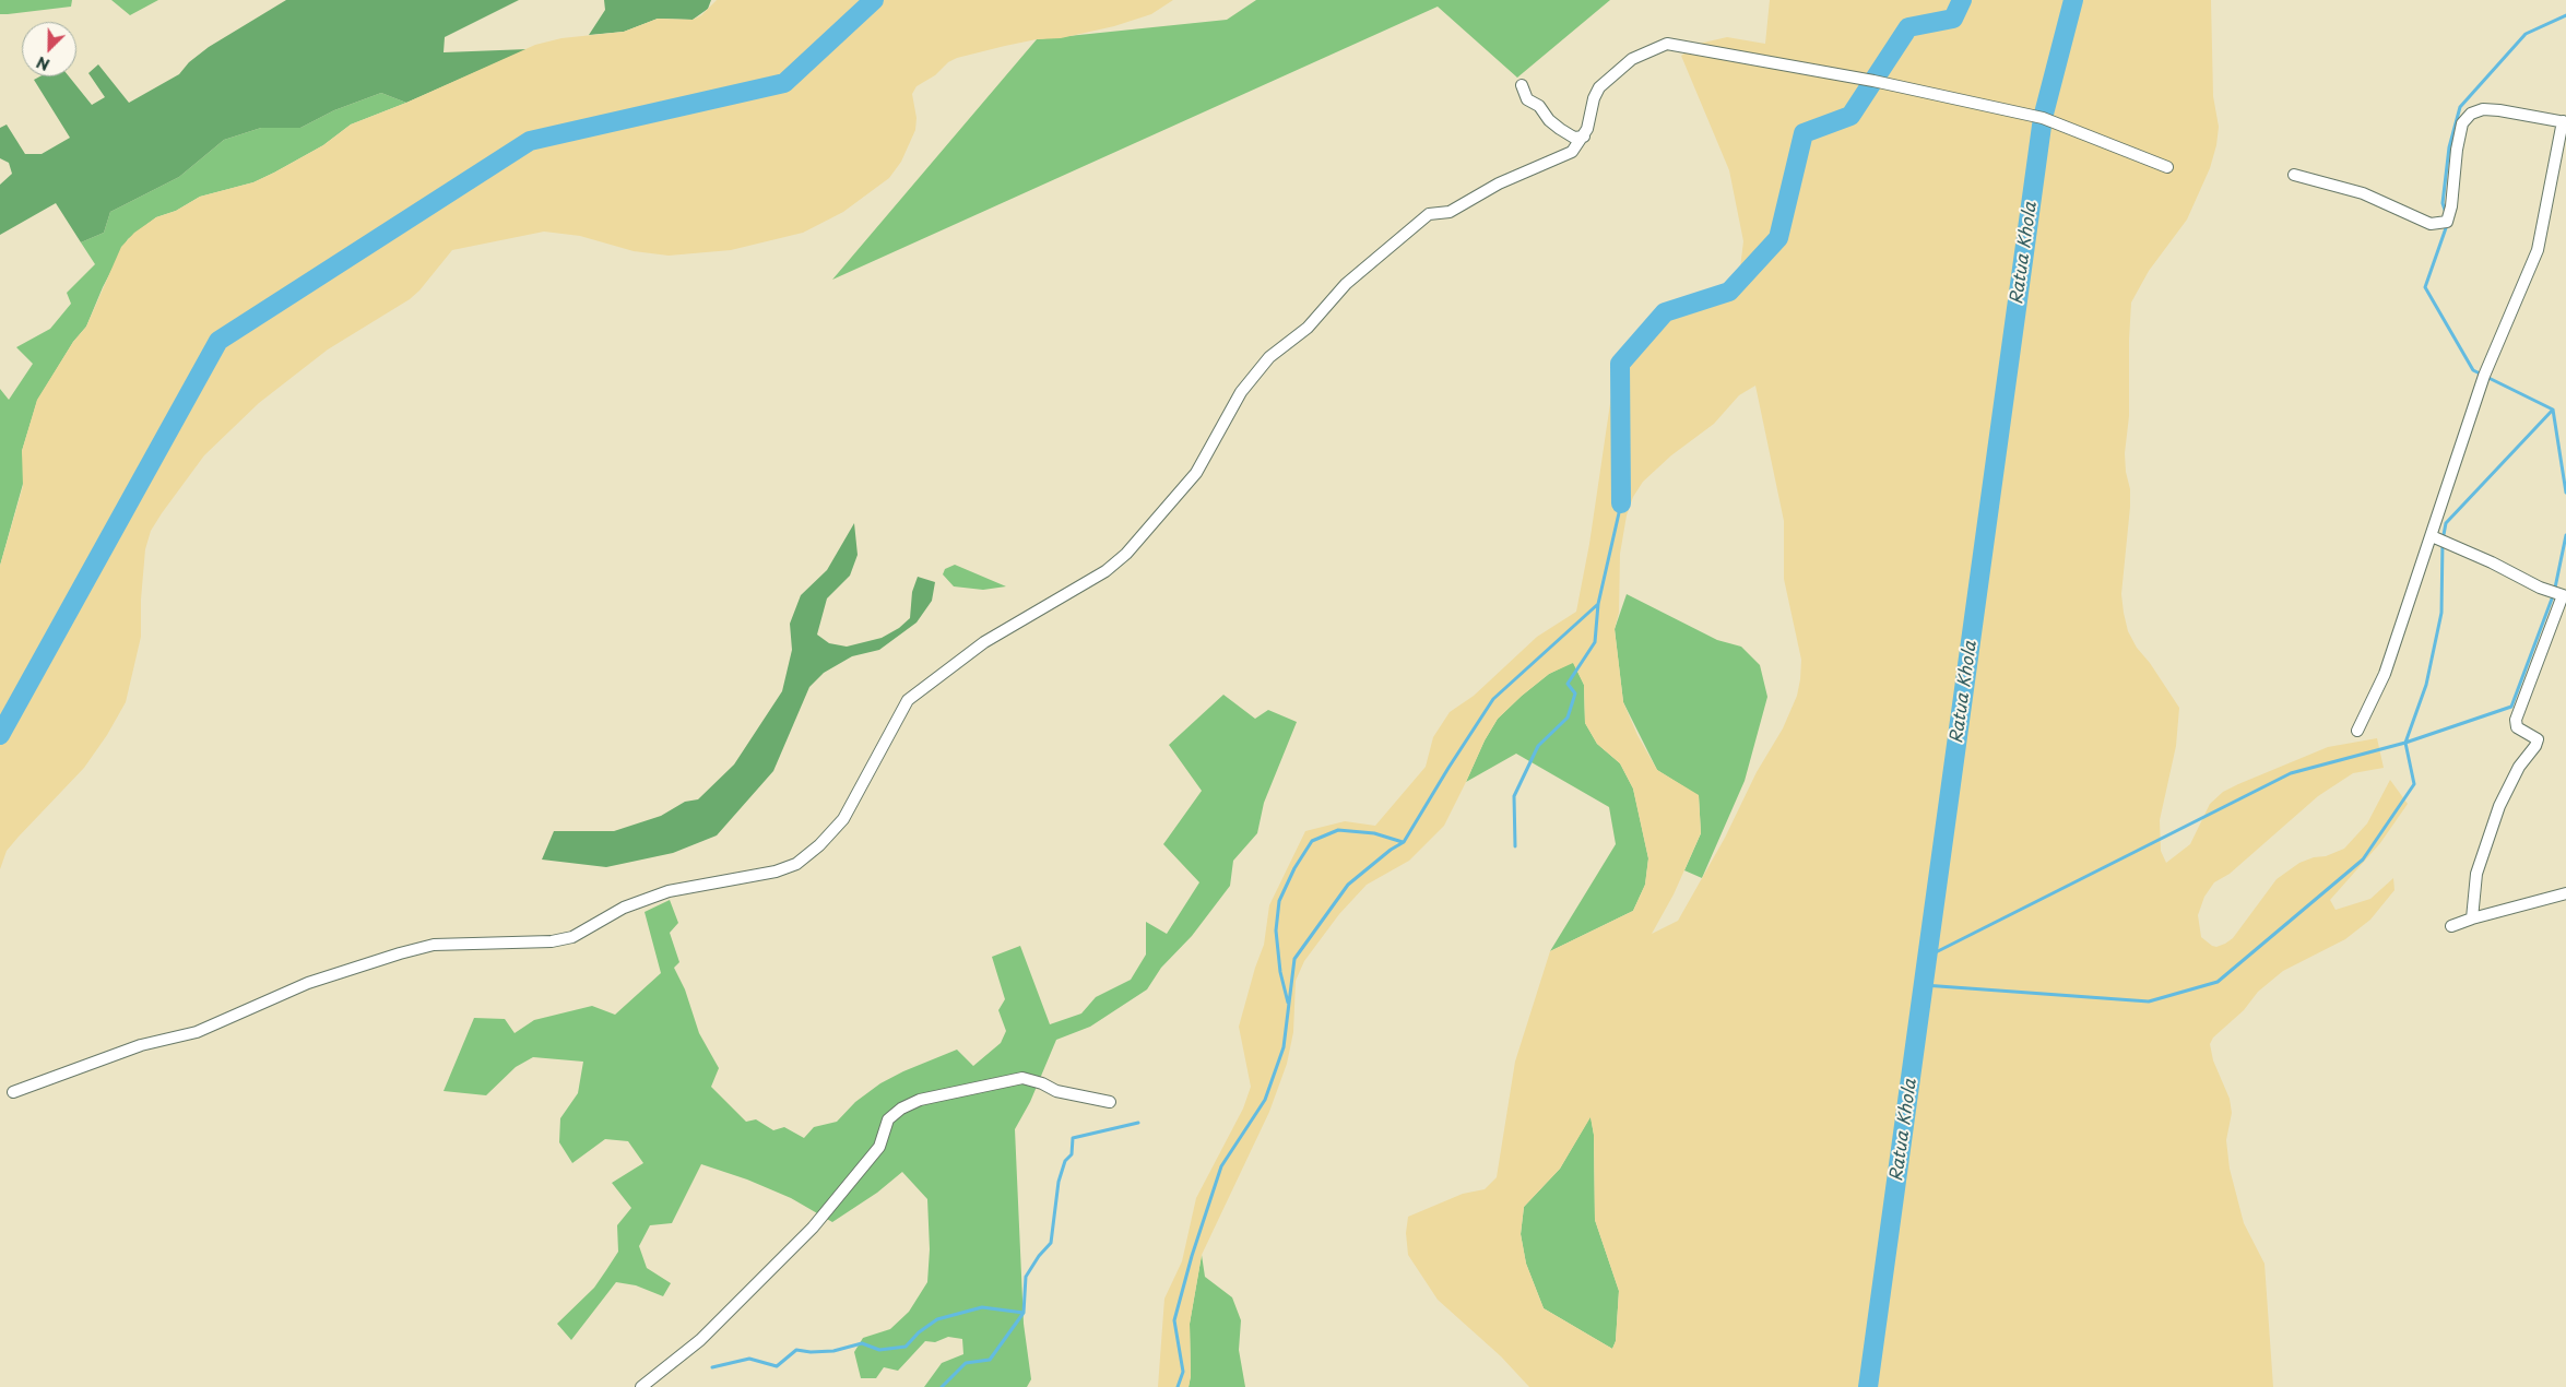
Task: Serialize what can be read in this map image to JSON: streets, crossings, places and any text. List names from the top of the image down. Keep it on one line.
{"water":["Ratua Khola"],"north":"bottom left"}
